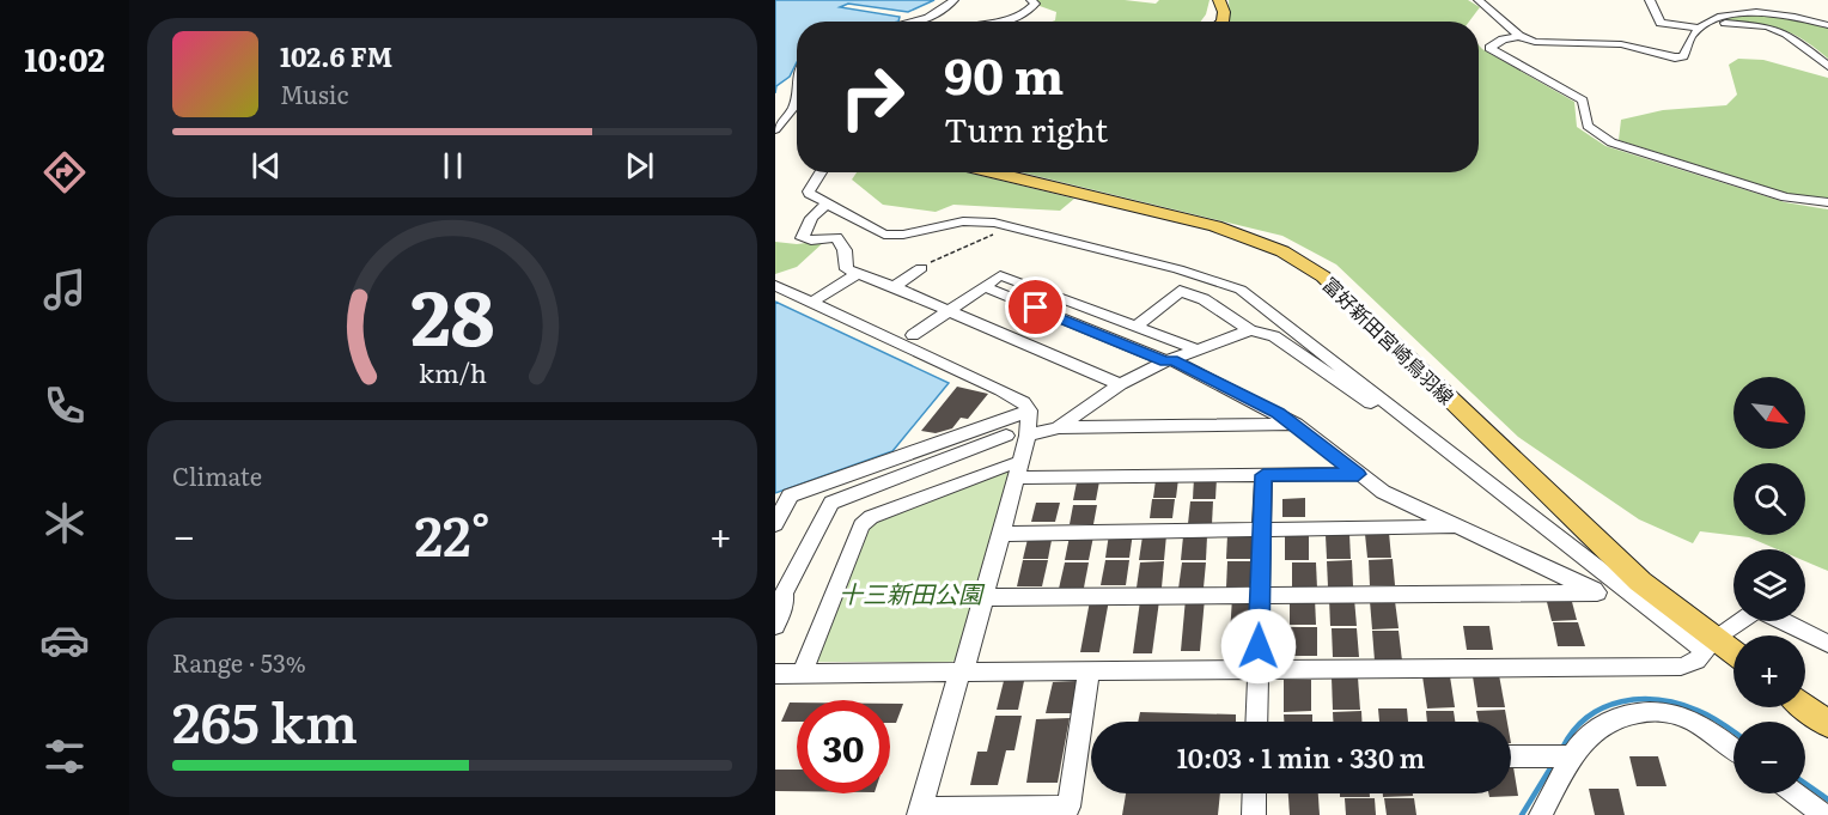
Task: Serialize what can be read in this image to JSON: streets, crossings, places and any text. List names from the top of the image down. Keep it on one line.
{"streets":{"main road":["富好新田宮崎鳥羽線"]},"parks":["十三新田公園"],"north":"bottom right","page":{"tabs":"10:02","turn":["90 m","Turn right"],"song":["102.6 FM","Music"],"map_buttons":["+","−"],"tile":["Climate",["Range · 53%","265 km"]],"heat":["−","22°","+"],"limit":"30","trip":"10:03 · 1 min · 330 m","gauge":["28","km/h"]}}
